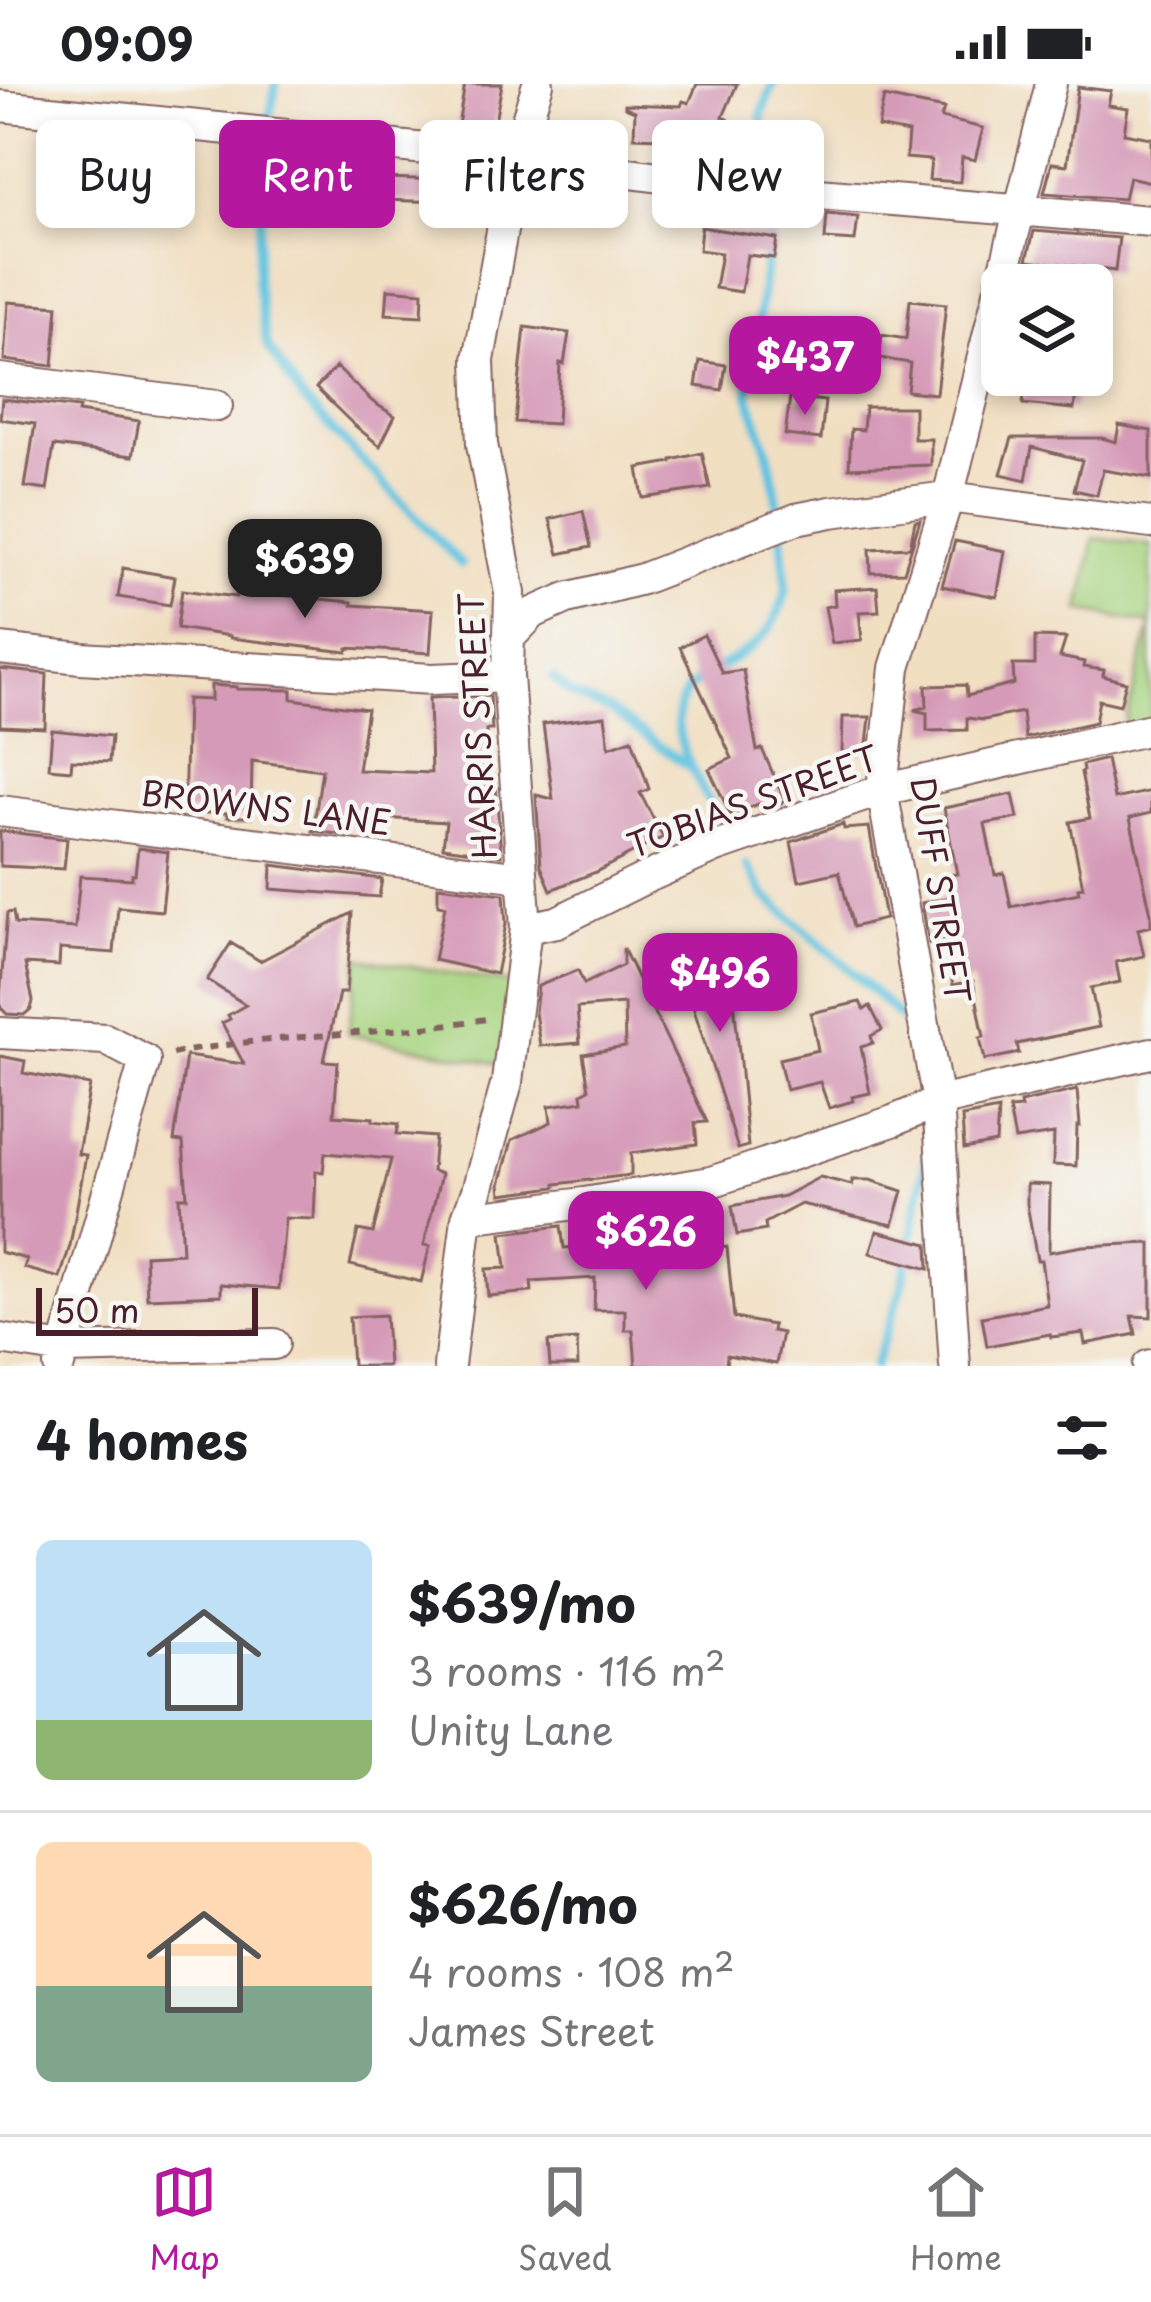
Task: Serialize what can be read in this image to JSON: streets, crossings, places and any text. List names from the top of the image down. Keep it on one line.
{"streets":{"street":["HARRIS STREET","TOBIAS STREET","BROWNS LANE","DUFF STREET"]},"crossings":[["HARRIS STREET","TOBIAS STREET"],["HARRIS STREET","BROWNS LANE"],["TOBIAS STREET","DUFF STREET"]],"scale_bar":"50 m","page":{"status":"09:09","chip":["Buy","Rent","Filters","New"],"price":["$437","$639","$496","$626"],"scale":"50 m","heading":"4 homes","list":[{"name":"$639/mo","note":"3 rooms · 116 m² · Unity Lane"},{"name":"$626/mo","note":"4 rooms · 108 m² · James Street"}],"tabs":["Map","Saved","Home"]}}
